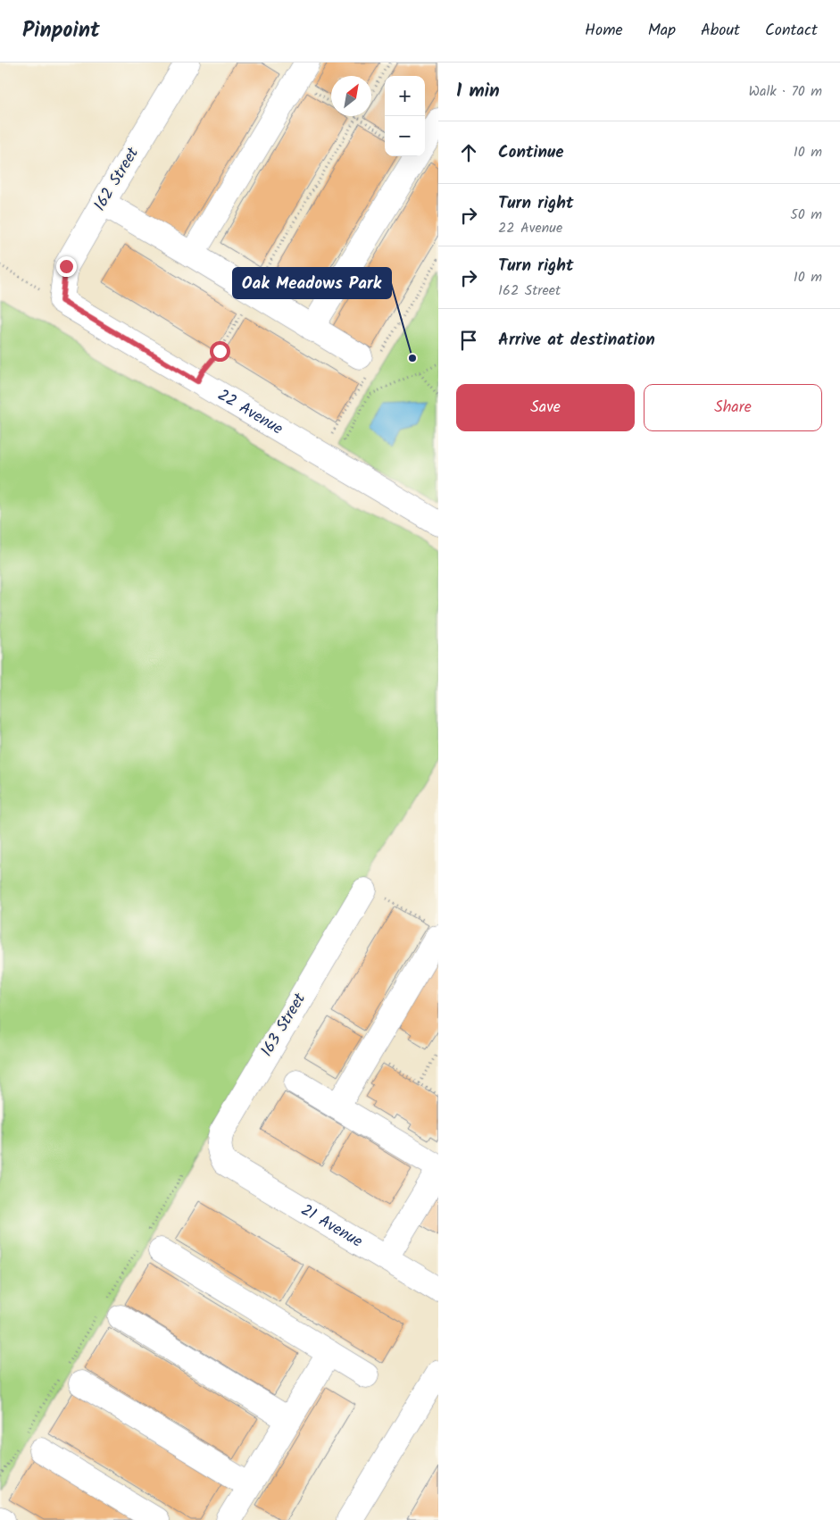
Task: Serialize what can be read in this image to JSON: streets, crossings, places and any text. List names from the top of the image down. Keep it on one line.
{"streets":{"street":["162 Street","22 Avenue","163 Street","21 Avenue"]},"crossings":[["162 Street","22 Avenue"],["163 Street","21 Avenue"]],"places":["Oak Meadows Park"],"north":"top right","page":{"header":"Pinpoint","nav":["Home","Map","About","Contact"],"heading":["1 min","Walk · 70 m"],"map_buttons":["+","−"],"list":[["Continue","10 m"],["Turn right","22 Avenue","50 m"],["Turn right","162 Street","10 m"],"Arrive at destination"],"buttons":["Save","Share"]}}
